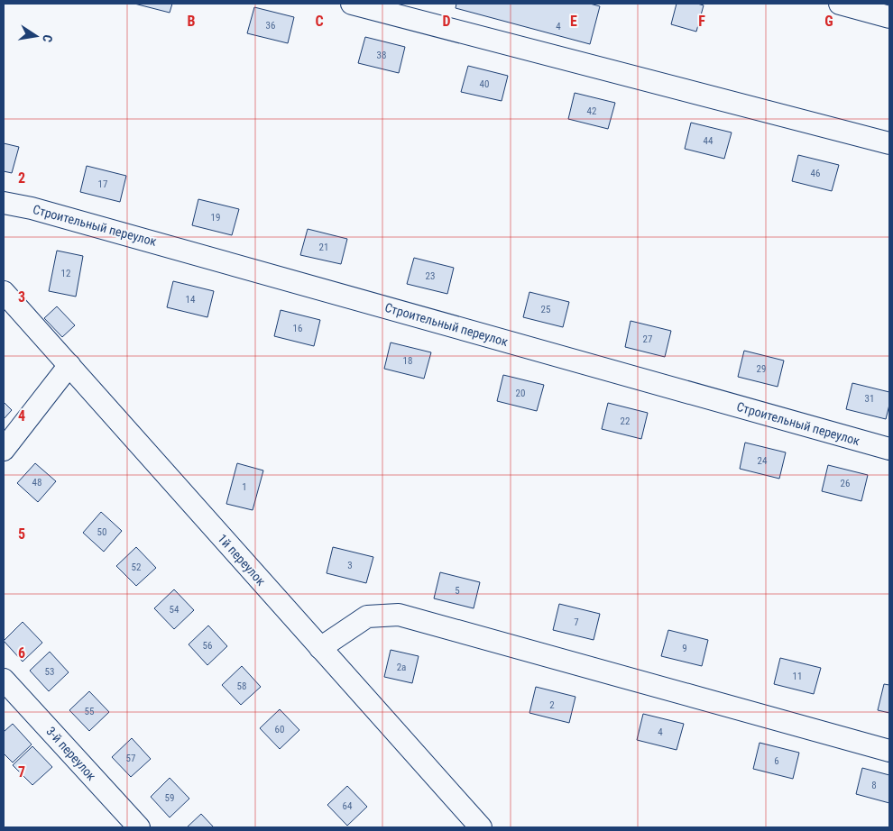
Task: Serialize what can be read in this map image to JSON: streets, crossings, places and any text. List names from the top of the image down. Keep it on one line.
{"streets":{"street":["Строительный переулок","1й переулок","3-й переулок"]},"house_numbers":["36","4","38","40","42","44","46","17","19","21","12","23","14","25","16","27","18","29","20","31","22","24","48","26","1","50","3","52","5","54","7","56","9","2а","53","11","58","2","55","60","4","57","6","8","59","64"],"north":"right","grid":{"columns":["B","C","D","E","F","G"],"rows":["2","3","4","5","6","7"]}}
